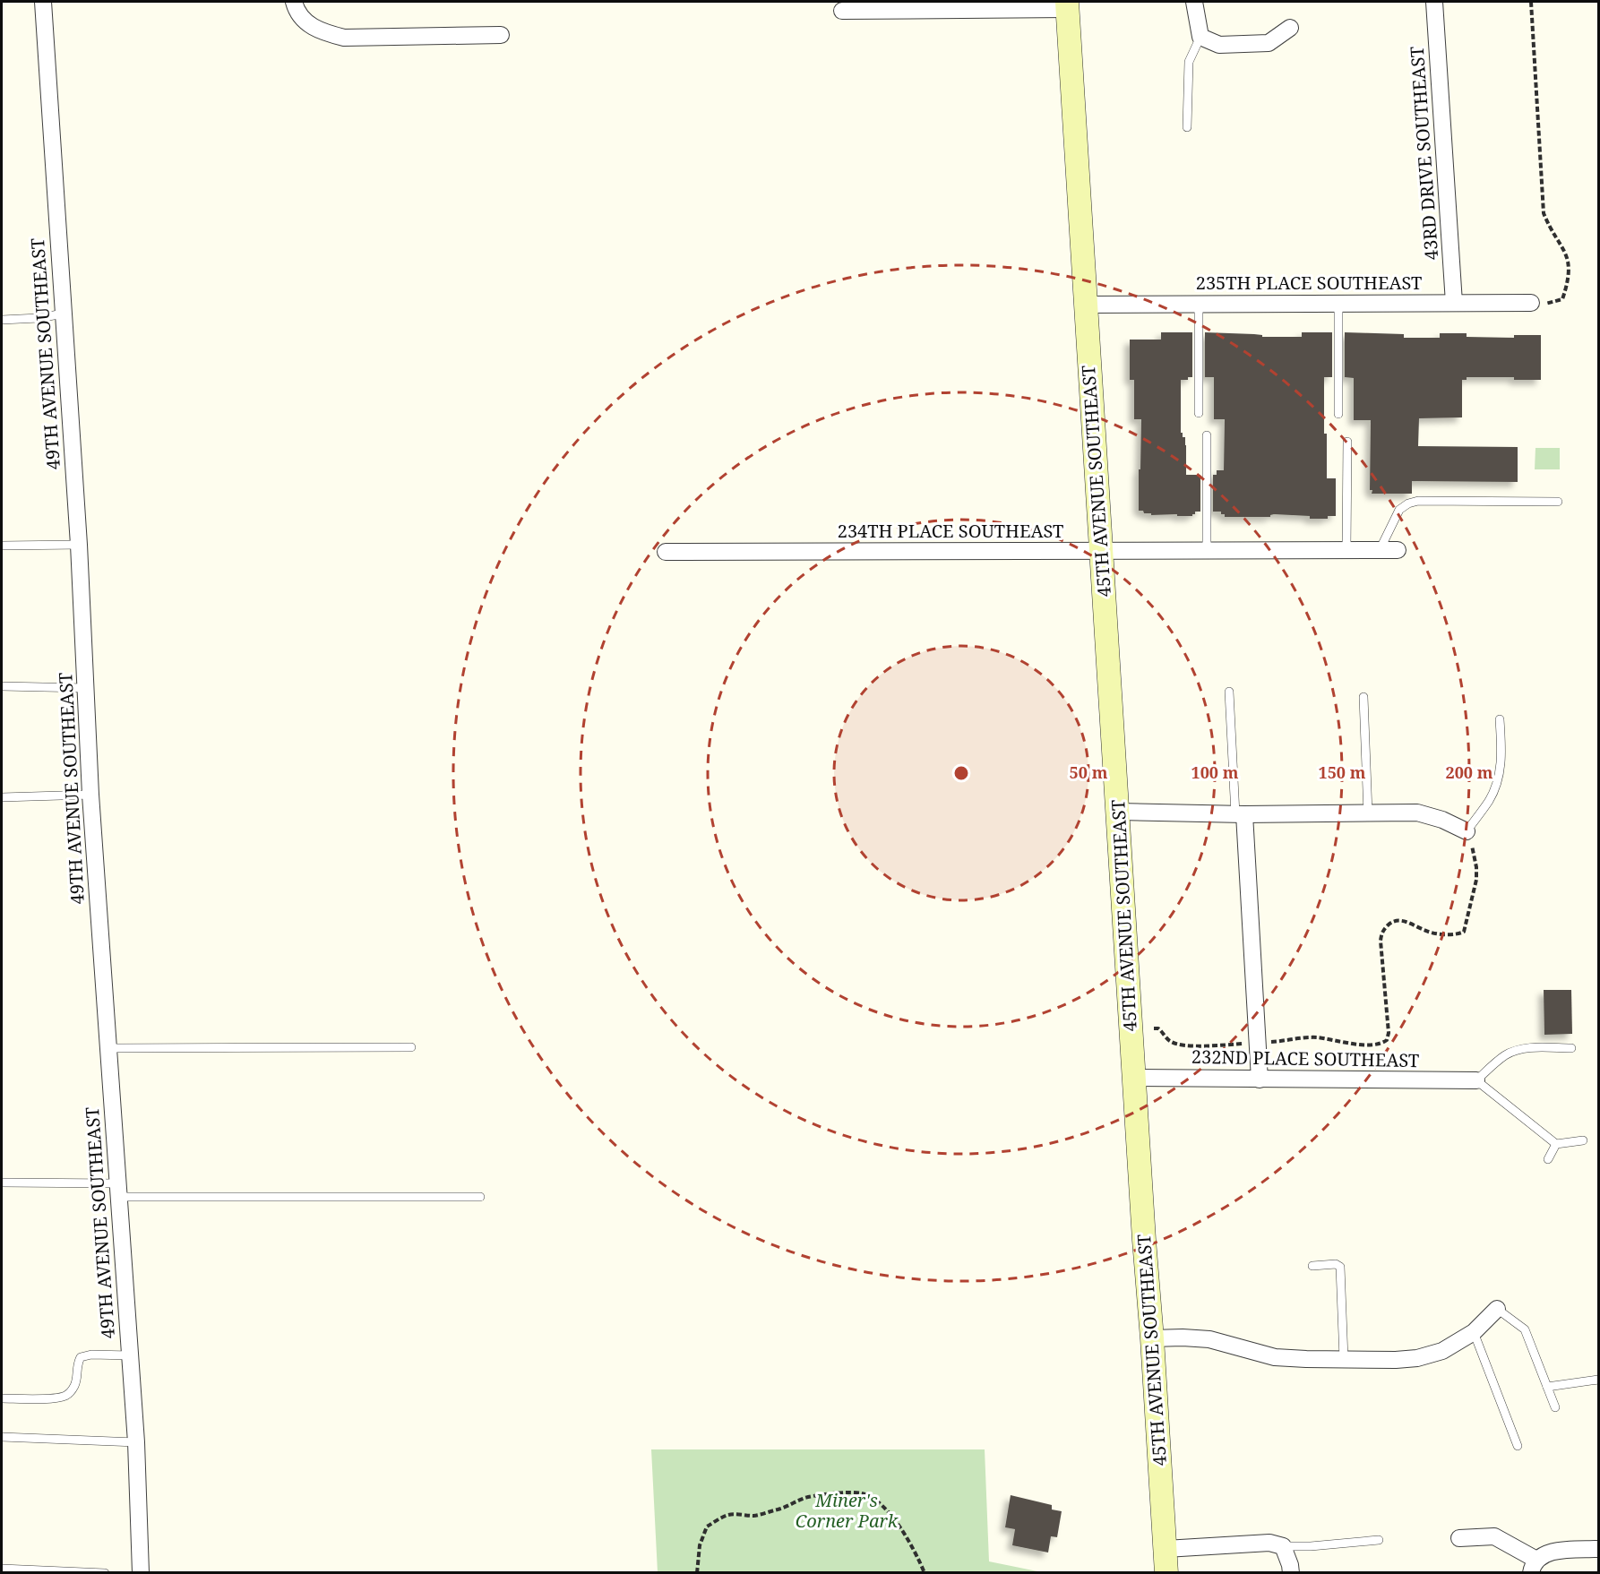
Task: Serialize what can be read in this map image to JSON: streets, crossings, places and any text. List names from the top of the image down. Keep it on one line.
{"streets":{"street":["43RD DRIVE SOUTHEAST","235TH PLACE SOUTHEAST","49TH AVENUE SOUTHEAST","45TH AVENUE SOUTHEAST","234TH PLACE SOUTHEAST","232ND PLACE SOUTHEAST"]},"crossings":[["43RD DRIVE SOUTHEAST","235TH PLACE SOUTHEAST"],["235TH PLACE SOUTHEAST","45TH AVENUE SOUTHEAST"],["45TH AVENUE SOUTHEAST","234TH PLACE SOUTHEAST"],["45TH AVENUE SOUTHEAST","232ND PLACE SOUTHEAST"]],"parks":["Miner's Corner Park"],"rings":["50 m","100 m","150 m","200 m"]}
